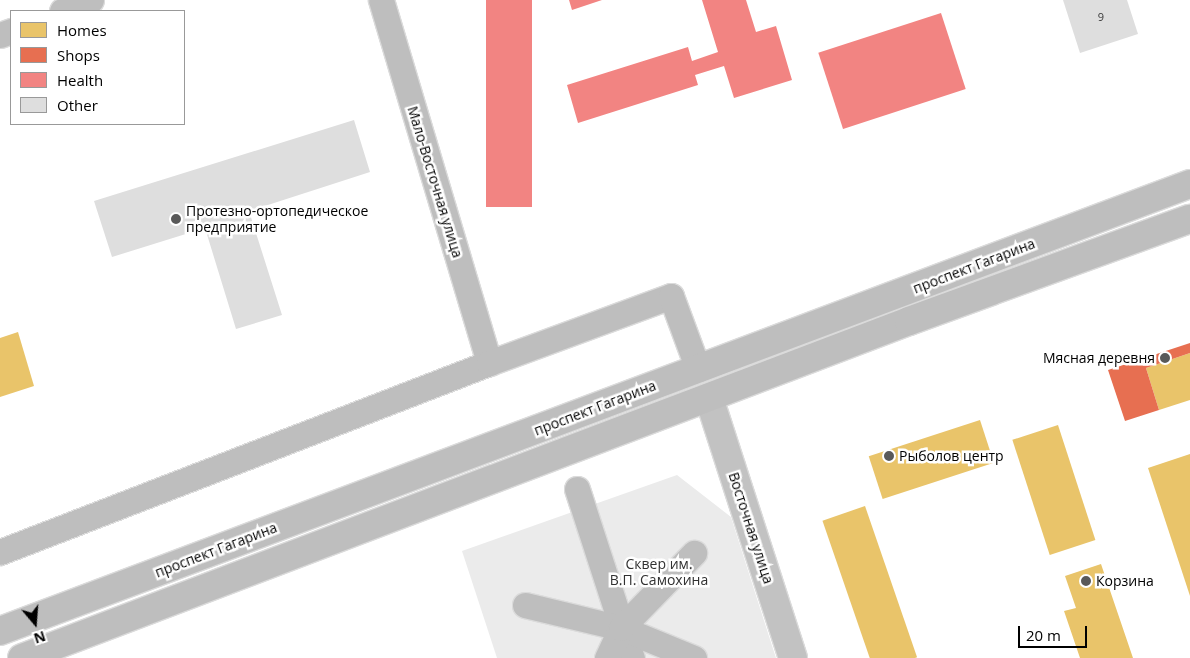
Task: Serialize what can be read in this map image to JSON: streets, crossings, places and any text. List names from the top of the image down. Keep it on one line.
{"streets":{"main road":["проспект Гагарина","Восточная улица"],"street":["Мало-Восточная улица"]},"crossings":[["проспект Гагарина","Восточная улица"]],"parks":["Сквер им. В.П. Самохина"],"places":["Протезно-ортопедическое предприятие","Мясная деревня","Рыболов центр","Корзина"],"house_numbers":["9"],"legend":["Homes","Shops","Health","Other"],"scale_bar":"20 m","north":"bottom"}
